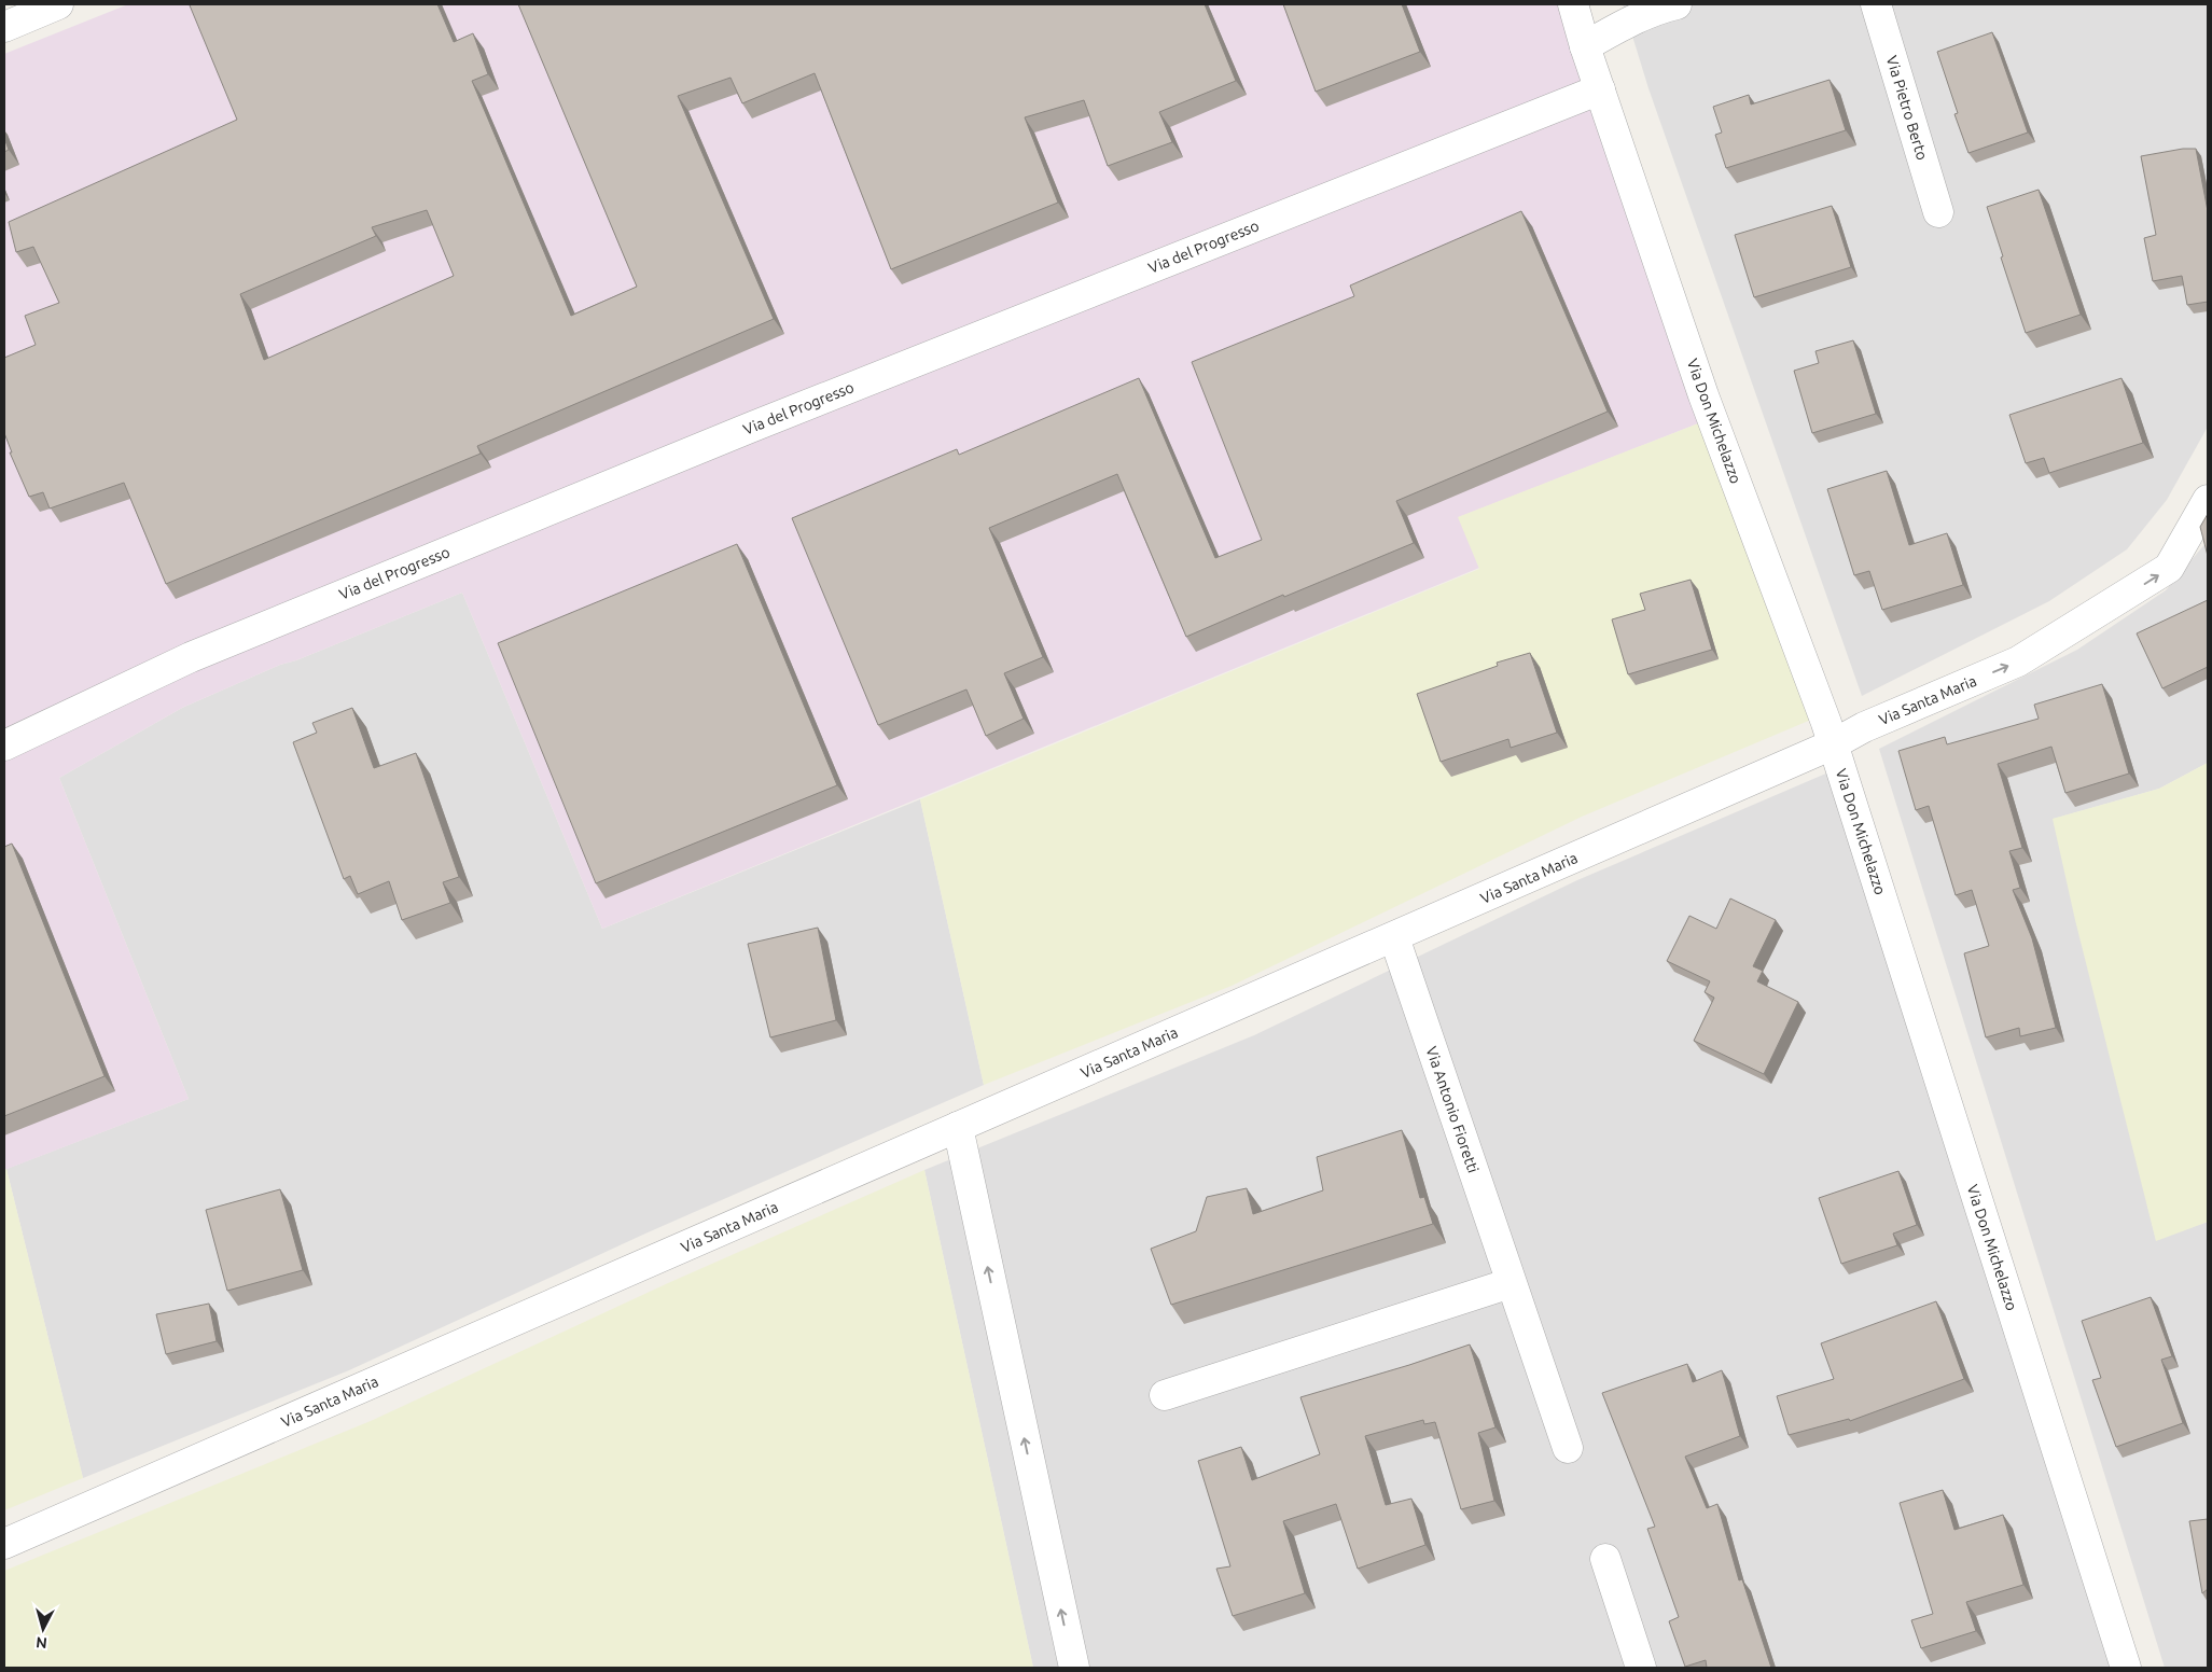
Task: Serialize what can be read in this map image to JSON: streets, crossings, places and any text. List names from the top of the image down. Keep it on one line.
{"streets":{"street":["Via Pietro Berto","Via del Progresso","Via Don Michelazzo","Via Santa Maria","Via Antonio Fioretti"]},"crossings":[["Via del Progresso","Via Don Michelazzo"],["Via Don Michelazzo","Via Santa Maria"],["Via Santa Maria","Via Antonio Fioretti"]],"north":"bottom"}
